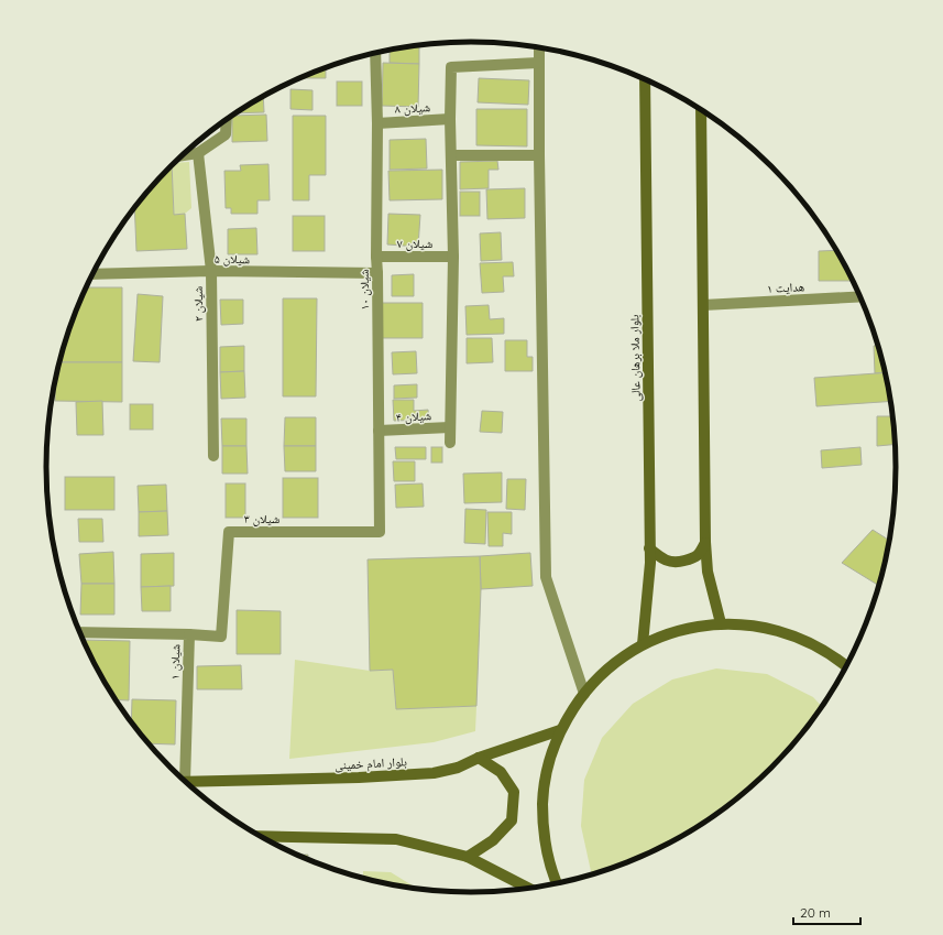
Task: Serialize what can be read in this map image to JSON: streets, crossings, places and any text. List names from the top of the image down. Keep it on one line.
{"streets":{"main road":["بلوار ملا برهان عالی","بلوار امام خمینی"],"street":["شیلان ۸","شیلان ۷","شیلان ۵","هدایت ۱","شیلان ۱۰","شیلان ۲","شیلان ۴","شیلان ۳","شیلان ۱"]},"crossings":[["شیلان ۸","شیلان ۱۰"],["شیلان ۷","شیلان ۱۰"],["شیلان ۵","شیلان ۱۰"],["شیلان ۵","شیلان ۲"],["شیلان ۱۰","شیلان ۴"],["شیلان ۱۰","شیلان ۳"],["شیلان ۳","شیلان ۱"]],"scale_bar":"20 m"}
